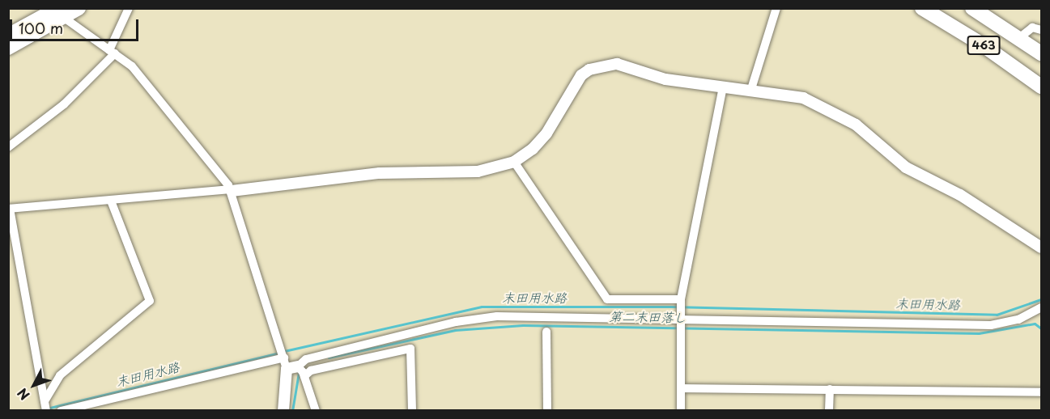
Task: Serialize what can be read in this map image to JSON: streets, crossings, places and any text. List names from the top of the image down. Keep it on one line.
{"streets":{"highway":["463"]},"water":["末田用水路","第二末田落し"],"scale_bar":"100 m","north":"bottom left"}
